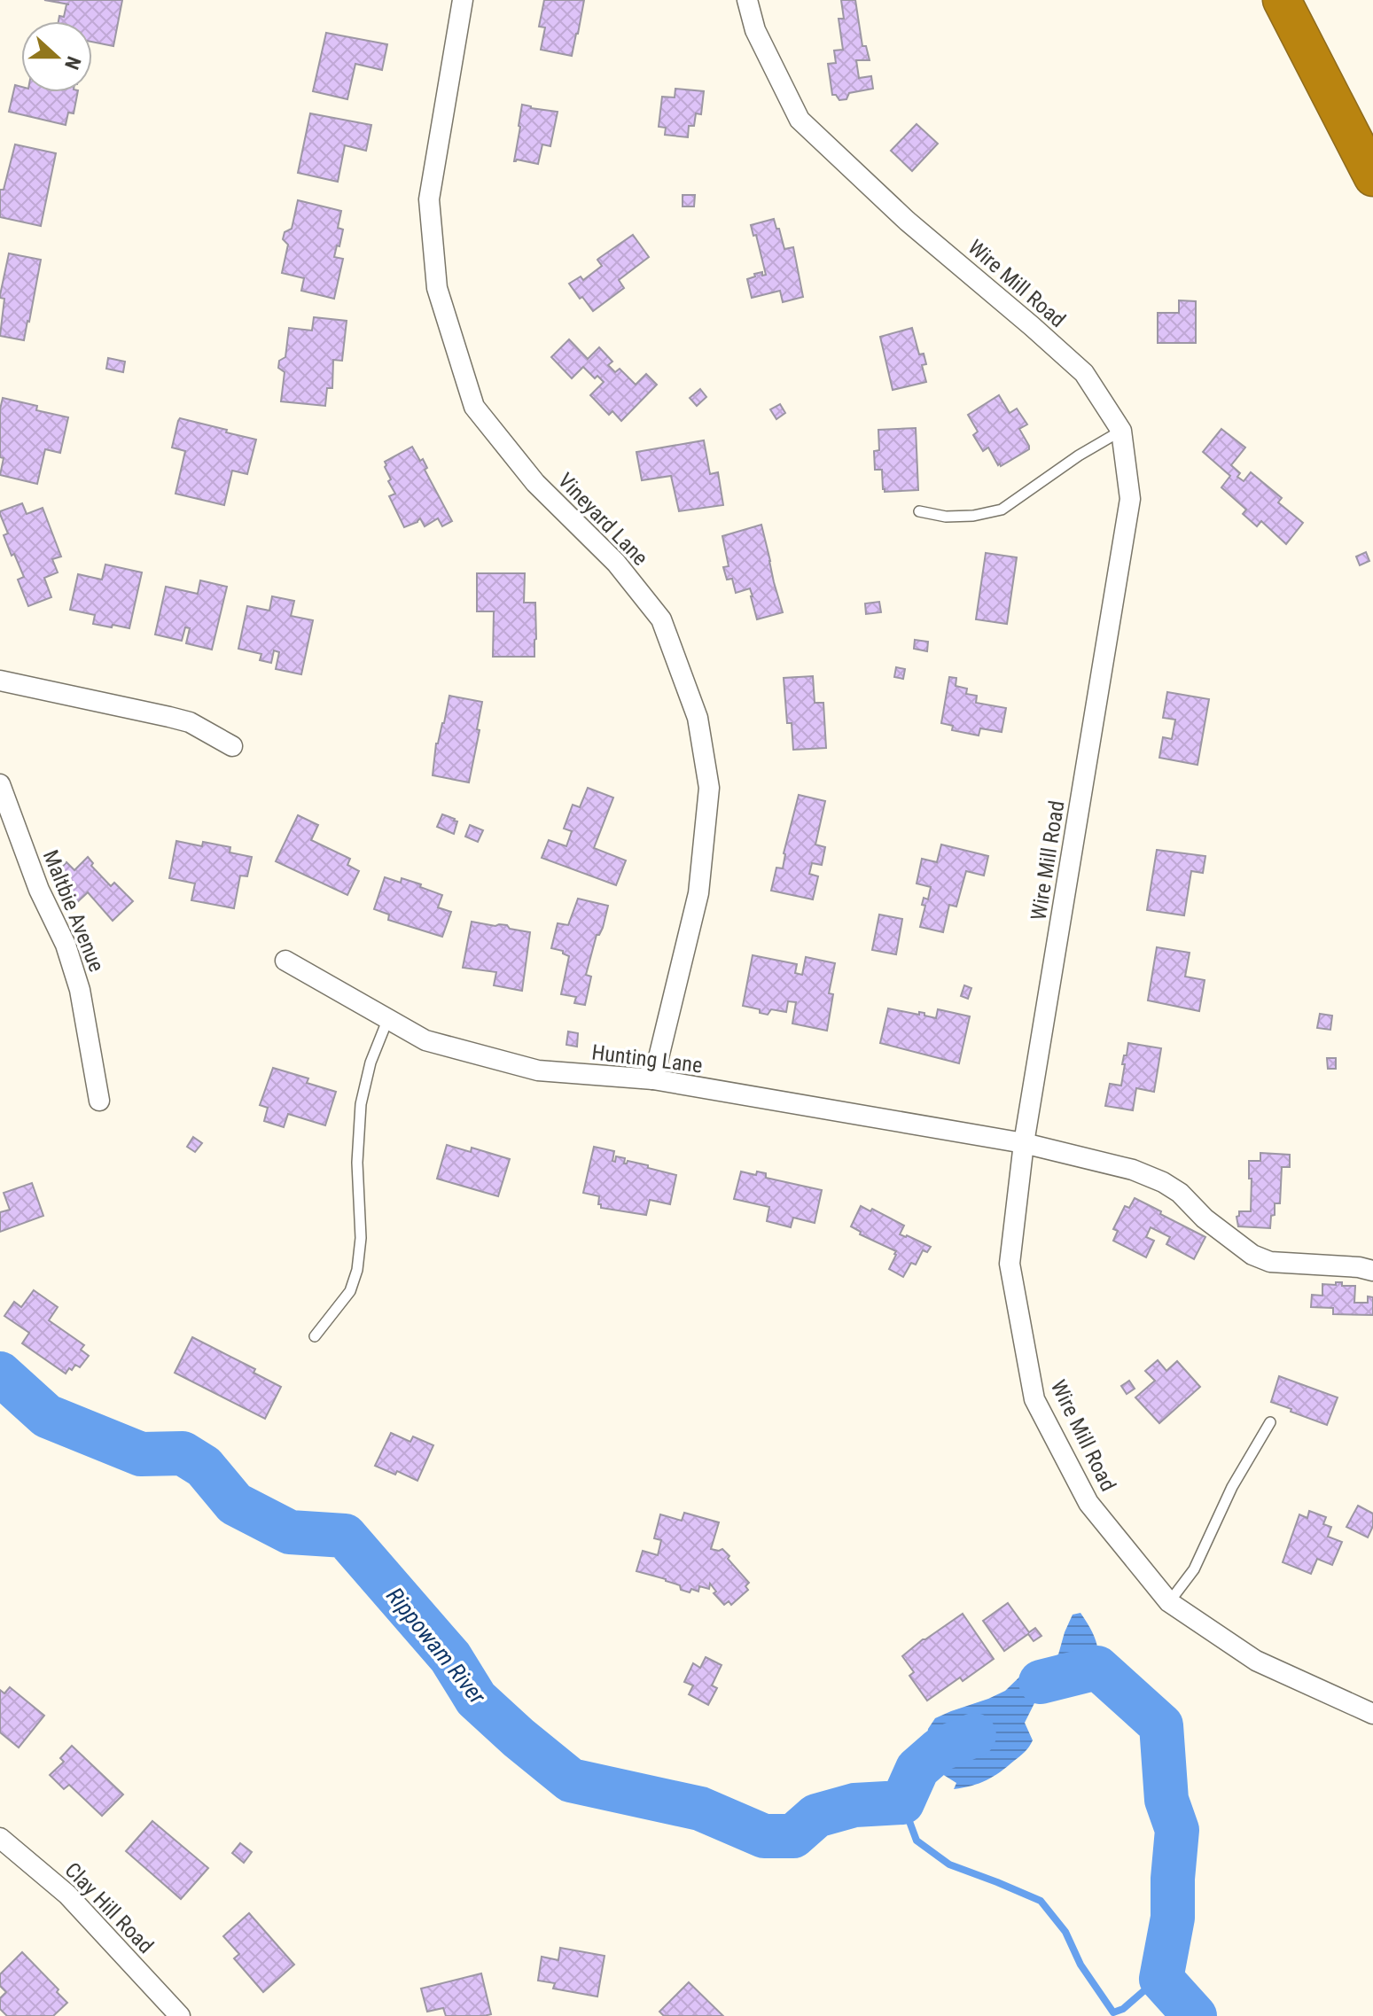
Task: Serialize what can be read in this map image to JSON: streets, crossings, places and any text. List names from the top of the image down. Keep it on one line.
{"streets":{"street":["Wire Mill Road","Vineyard Lane","Maltbie Avenue","Hunting Lane","Clay Hill Road"]},"crossings":[["Wire Mill Road","Hunting Lane"],["Vineyard Lane","Hunting Lane"]],"water":["Rippowam River"],"north":"right"}
